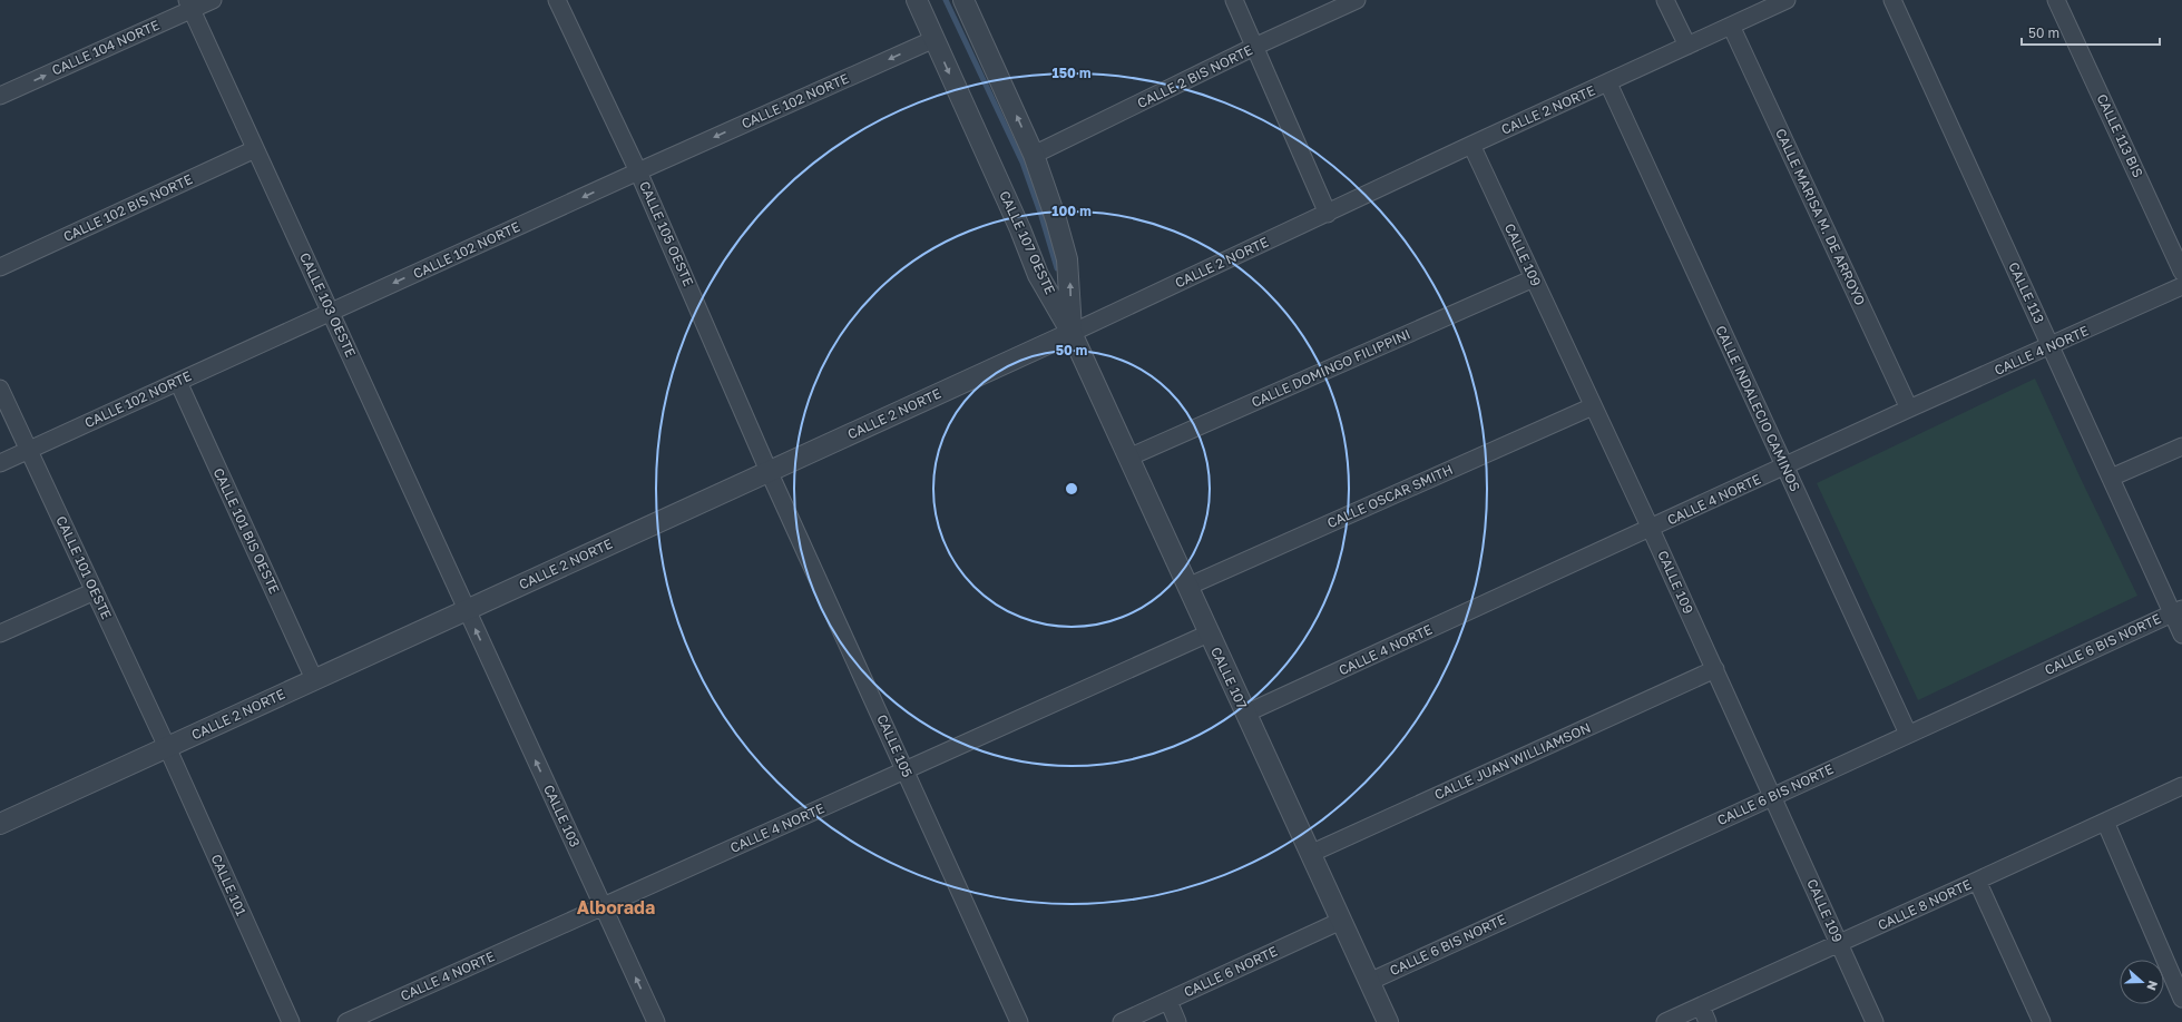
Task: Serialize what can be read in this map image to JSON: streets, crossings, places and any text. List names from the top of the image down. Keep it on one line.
{"streets":{"street":["CALLE 104 NORTE","CALLE 2 BIS NORTE","CALLE 102 NORTE","CALLE 2 NORTE","CALLE 113 BIS","CALLE 102 BIS NORTE","CALLE MARISA M. DE ARROYO","CALLE 105 OESTE","CALLE 107 OESTE","CALLE 109","CALLE 113","CALLE 103 OESTE","CALLE 4 NORTE","CALLE DOMINGO FILIPPINI","CALLE INDALECIO CAMINOS","CALLE OSCAR SMITH","CALLE 101 BIS OESTE","CALLE 101 OESTE","CALLE 6 BIS NORTE","CALLE 107","CALLE 105","CALLE JUAN WILLIAMSON","CALLE 103","CALLE 101","CALLE 8 NORTE","CALLE 6 NORTE"]},"crossings":[["CALLE 104 NORTE","CALLE 103 OESTE"],["CALLE 2 BIS NORTE","CALLE 107 OESTE"],["CALLE 102 NORTE","CALLE 105 OESTE"],["CALLE 102 NORTE","CALLE 107 OESTE"],["CALLE 102 NORTE","CALLE 103 OESTE"],["CALLE 102 NORTE","CALLE 101 BIS OESTE"],["CALLE 102 NORTE","CALLE 101 OESTE"],["CALLE 2 NORTE","CALLE MARISA M. DE ARROYO"],["CALLE 2 NORTE","CALLE 105 OESTE"],["CALLE 2 NORTE","CALLE 107 OESTE"],["CALLE 2 NORTE","CALLE 109"],["CALLE 2 NORTE","CALLE 103 OESTE"],["CALLE 2 NORTE","CALLE INDALECIO CAMINOS"],["CALLE 2 NORTE","CALLE 101 BIS OESTE"],["CALLE 2 NORTE","CALLE 101 OESTE"],["CALLE 2 NORTE","CALLE 107"],["CALLE 2 NORTE","CALLE 105"],["CALLE 2 NORTE","CALLE 103"],["CALLE 2 NORTE","CALLE 101"],["CALLE 102 BIS NORTE","CALLE 103 OESTE"],["CALLE MARISA M. DE ARROYO","CALLE 4 NORTE"],["CALLE 105 OESTE","CALLE 105"],["CALLE 107 OESTE","CALLE 107"],["CALLE 109","CALLE 4 NORTE"],["CALLE 109","CALLE DOMINGO FILIPPINI"],["CALLE 109","CALLE OSCAR SMITH"],["CALLE 109","CALLE 6 BIS NORTE"],["CALLE 109","CALLE JUAN WILLIAMSON"],["CALLE 109","CALLE 8 NORTE"],["CALLE 113","CALLE 4 NORTE"],["CALLE 113","CALLE 6 BIS NORTE"],["CALLE 103 OESTE","CALLE 103"],["CALLE 4 NORTE","CALLE INDALECIO CAMINOS"],["CALLE 4 NORTE","CALLE 107"],["CALLE 4 NORTE","CALLE 105"],["CALLE 4 NORTE","CALLE 103"],["CALLE DOMINGO FILIPPINI","CALLE 107"],["CALLE INDALECIO CAMINOS","CALLE 6 BIS NORTE"],["CALLE OSCAR SMITH","CALLE 107"],["CALLE 101 OESTE","CALLE 101"],["CALLE 6 BIS NORTE","CALLE 107"],["CALLE 107","CALLE JUAN WILLIAMSON"],["CALLE 107","CALLE 6 NORTE"]],"one_way":["CALLE 104 NORTE","CALLE 102 NORTE","CALLE 103"],"districts":["Alborada"],"scale_bar":"50 m","north":"right","rings":["150 m","100 m","50 m"]}
